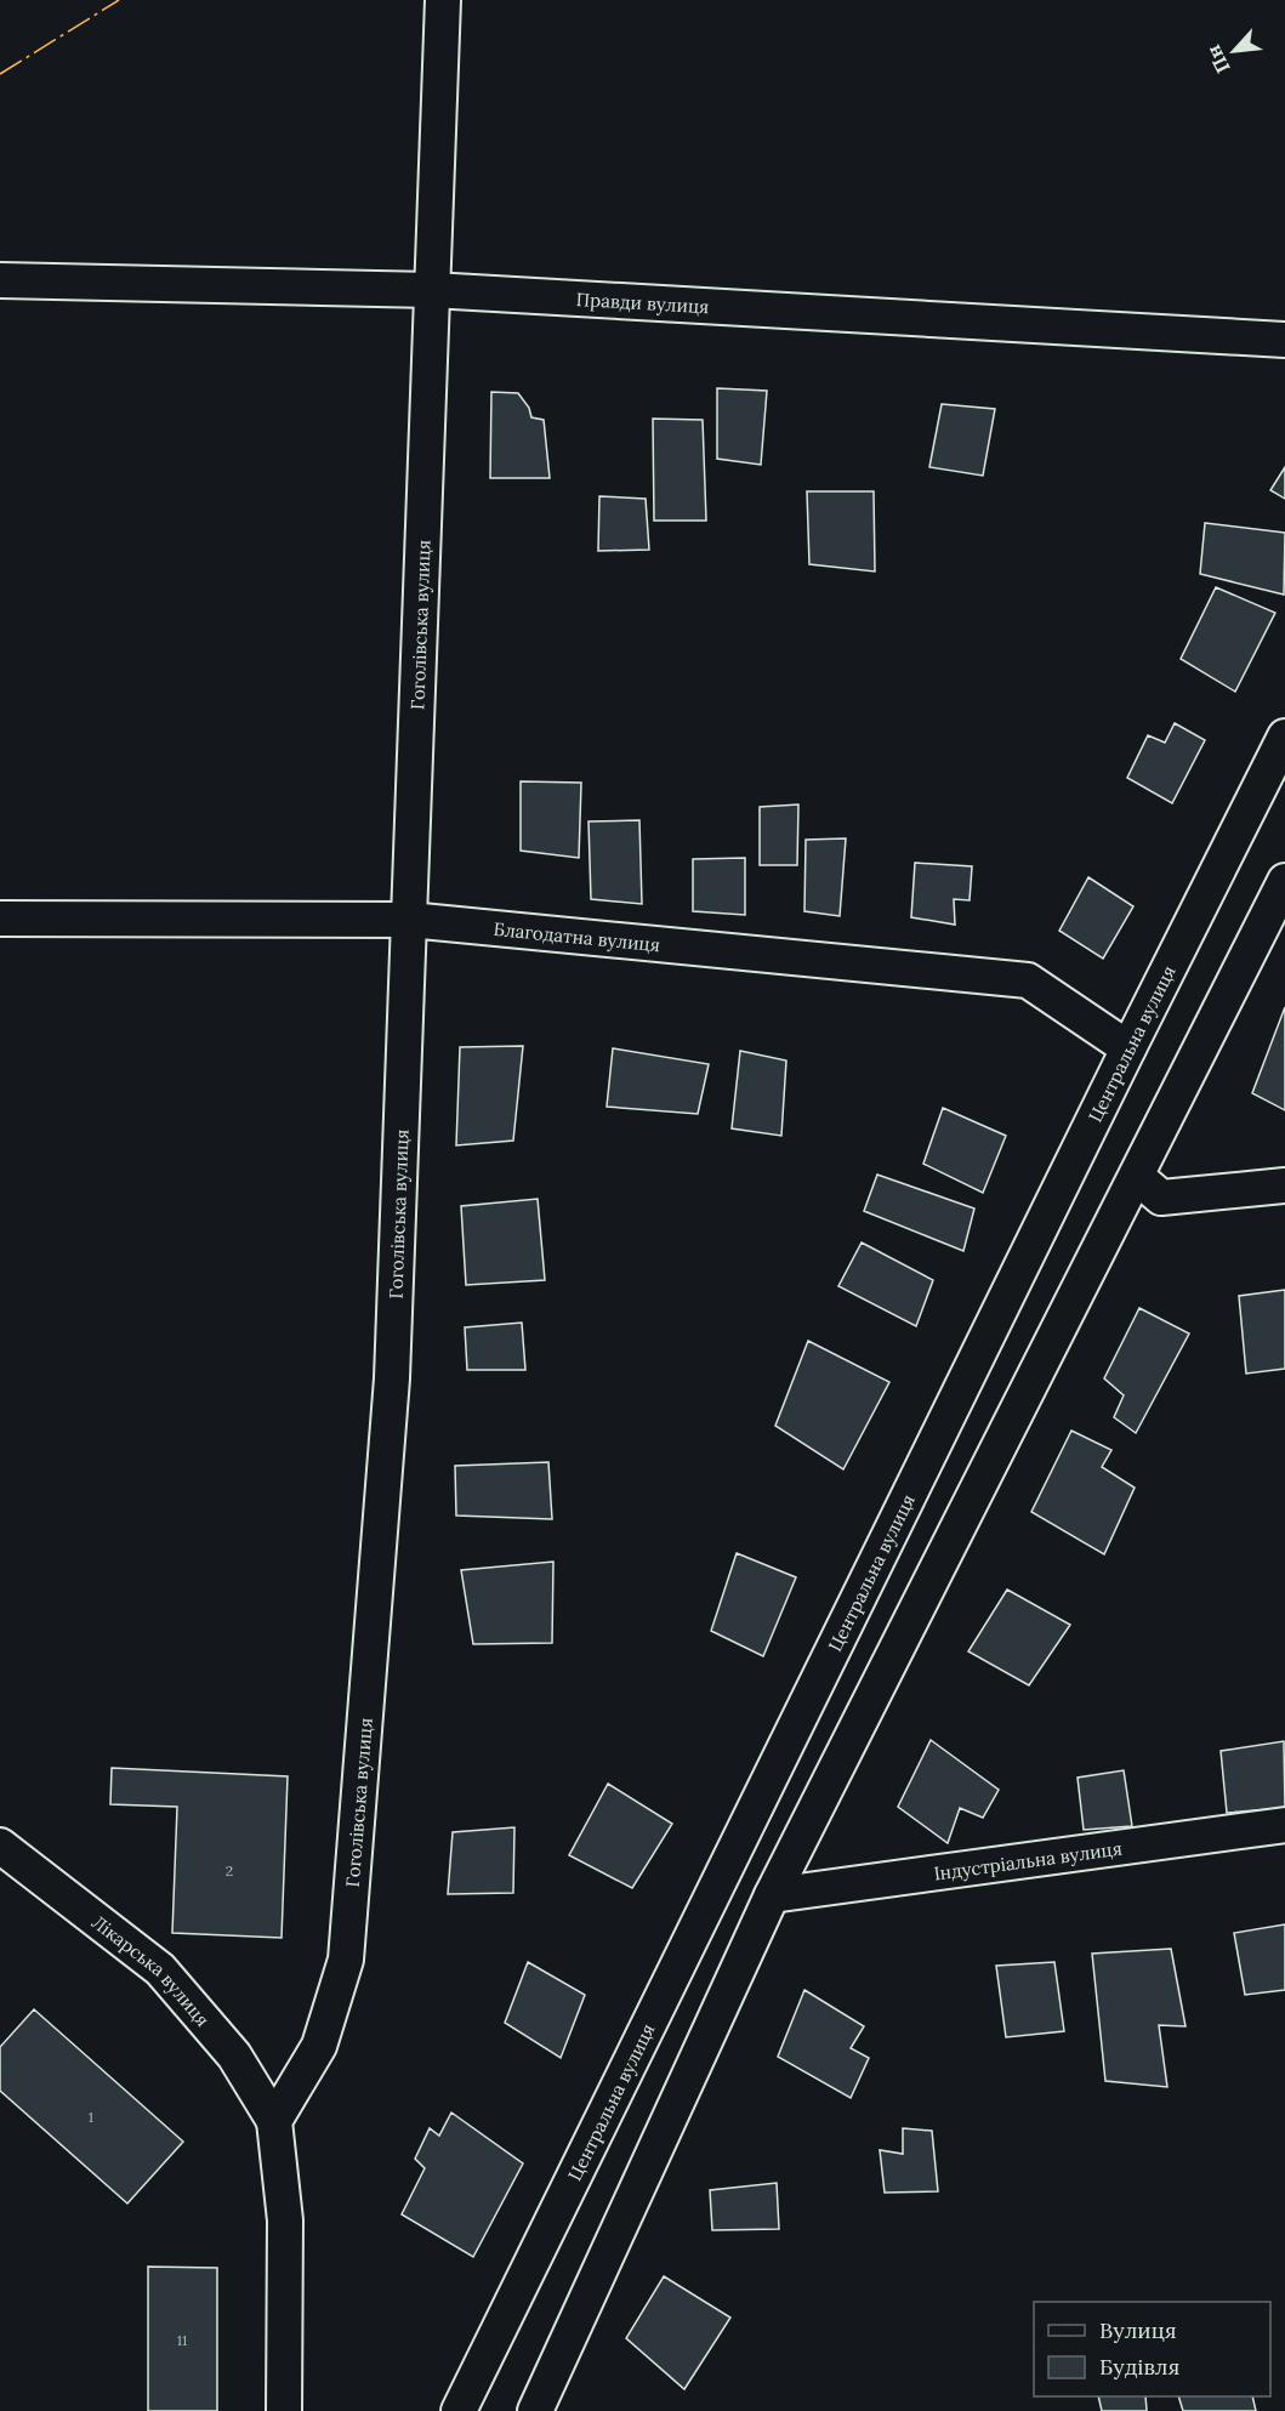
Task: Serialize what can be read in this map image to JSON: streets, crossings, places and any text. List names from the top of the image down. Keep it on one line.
{"streets":{"street":["Правди вулиця","Гоголівська вулиця","Благодатна вулиця","Центральна вулиця","Індустріальна вулиця","Лікарська вулиця"]},"crossings":[["Правди вулиця","Гоголівська вулиця"],["Гоголівська вулиця","Благодатна вулиця"],["Гоголівська вулиця","Лікарська вулиця"],["Благодатна вулиця","Центральна вулиця"]],"house_numbers":["2","1","11"],"legend":["Вулиця","Будівля"],"north":"bottom left"}
